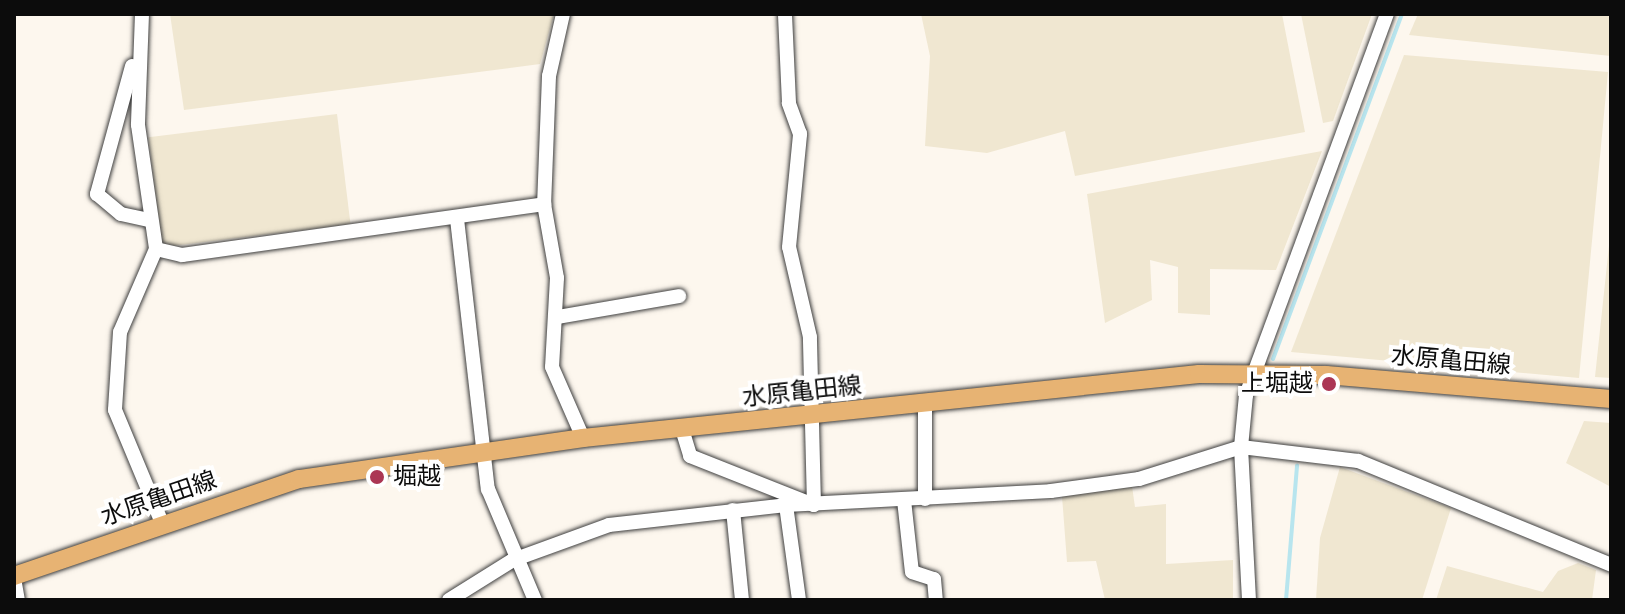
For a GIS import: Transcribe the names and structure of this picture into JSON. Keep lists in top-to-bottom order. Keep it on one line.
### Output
{"streets":{"main road":["水原亀田線"]},"places":["上堀越","堀越"]}
